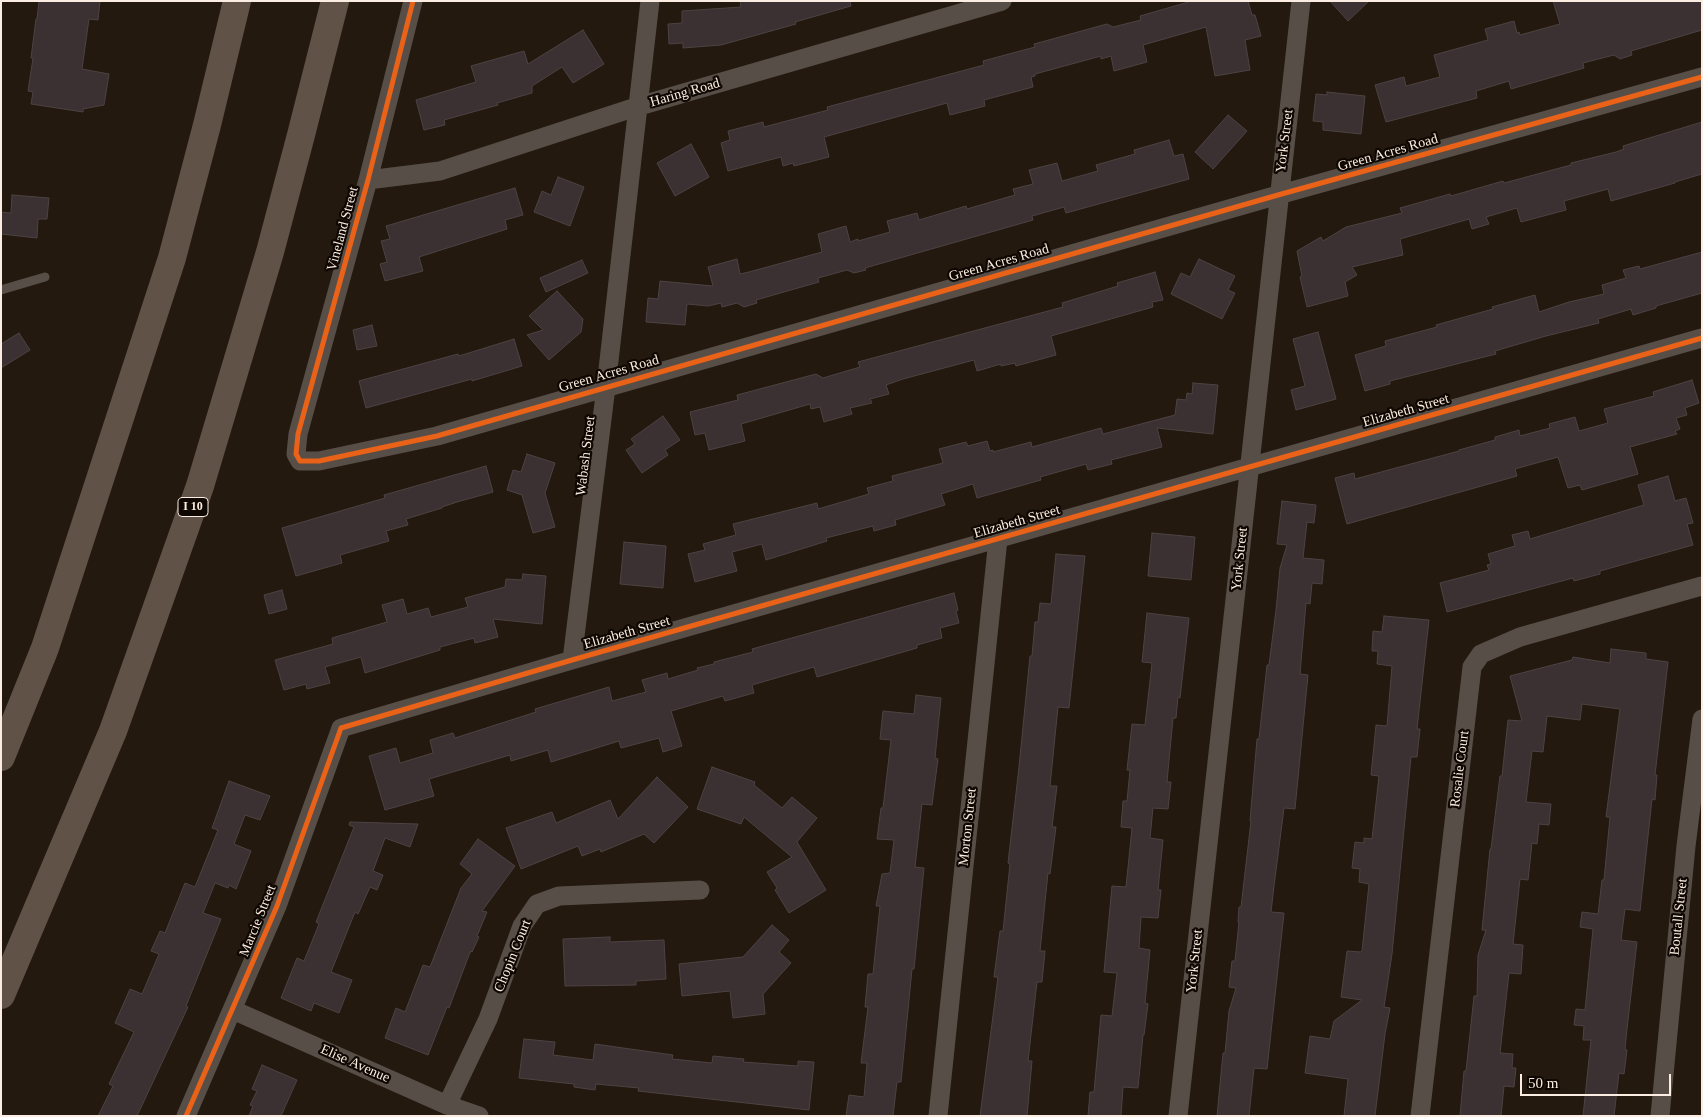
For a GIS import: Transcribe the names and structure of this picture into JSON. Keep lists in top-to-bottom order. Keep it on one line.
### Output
{"streets":{"highway":["I 10"],"street":["Haring Road","York Street","Green Acres Road","Vineland Street","Elizabeth Street","Wabash Street","Rosalie Court","Morton Street","Boutall Street","Marcie Street","Chopin Court","Elise Avenue"]},"crossings":[["Haring Road","Vineland Street"],["Haring Road","Wabash Street"],["York Street","Green Acres Road"],["York Street","Elizabeth Street"],["Green Acres Road","Vineland Street"],["Green Acres Road","Wabash Street"],["Elizabeth Street","Wabash Street"],["Elizabeth Street","Morton Street"],["Elizabeth Street","Marcie Street"],["Marcie Street","Elise Avenue"],["Chopin Court","Elise Avenue"]],"scale_bar":"50 m"}
